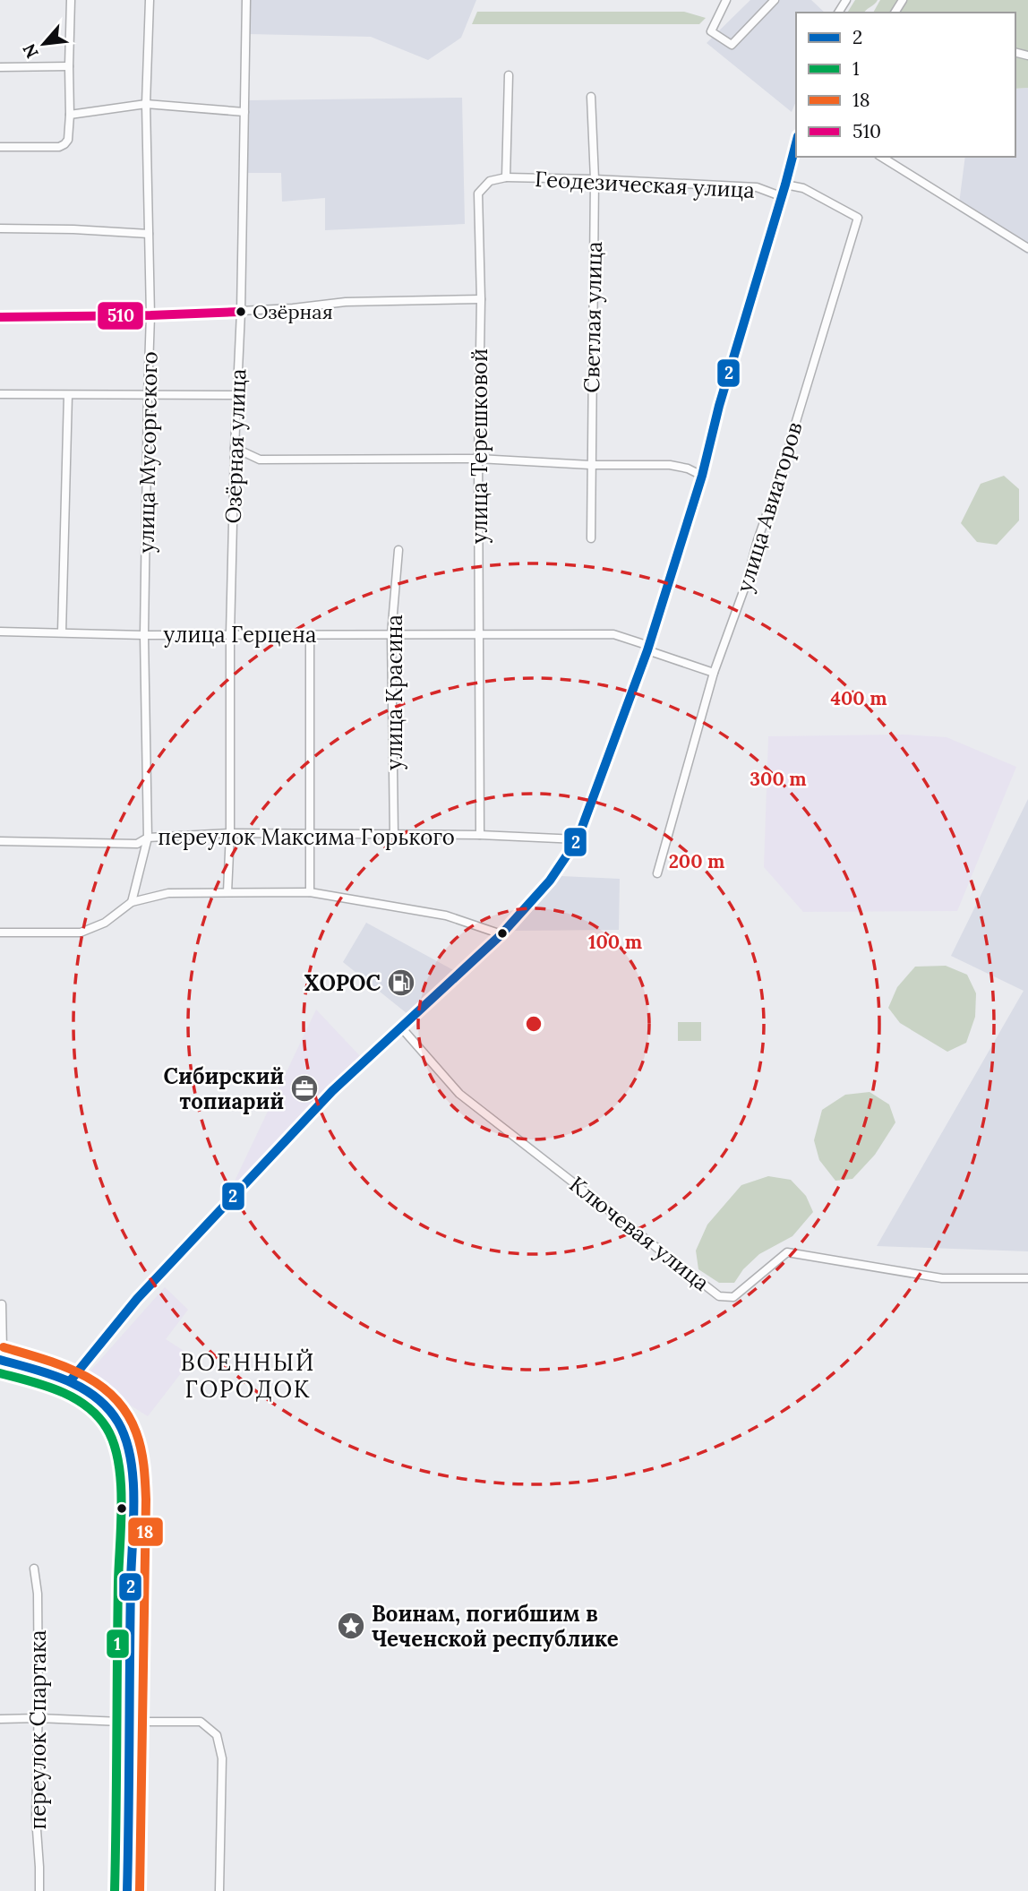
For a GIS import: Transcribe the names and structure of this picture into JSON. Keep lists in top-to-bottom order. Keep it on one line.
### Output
{"streets":{"street":["Геодезическая улица","Светлая улица","Озёрная улица","улица Терешковой","улица Мусоргского","улица Авиаторов","улица Герцена","улица Красина","переулок Максима Горького","Ключевая улица","переулок Спартака"]},"crossings":[["Геодезическая улица","Светлая улица"],["Геодезическая улица","улица Терешковой"],["Озёрная улица","улица Герцена"],["Озёрная улица","переулок Максима Горького"],["улица Терешковой","улица Герцена"],["улица Терешковой","переулок Максима Горького"],["улица Мусоргского","улица Герцена"],["улица Мусоргского","переулок Максима Горького"],["улица Авиаторов","улица Герцена"],["улица Герцена","улица Красина"],["улица Красина","переулок Максима Горького"]],"districts":["ВОЕННЫЙ ГОРОДОК"],"places":{"other":["Озёрная"],"fuel station":["ХОРОС"],"office":["Сибирский топиарий"],"place":["Воинам, погибшим в Чеченской республике"]},"lines":["transit line 2","transit line 510","transit line 18","transit line 1"],"legend":["2","1","18","510"],"north":"bottom left","rings":["400 m","300 m","200 m","100 m"]}
